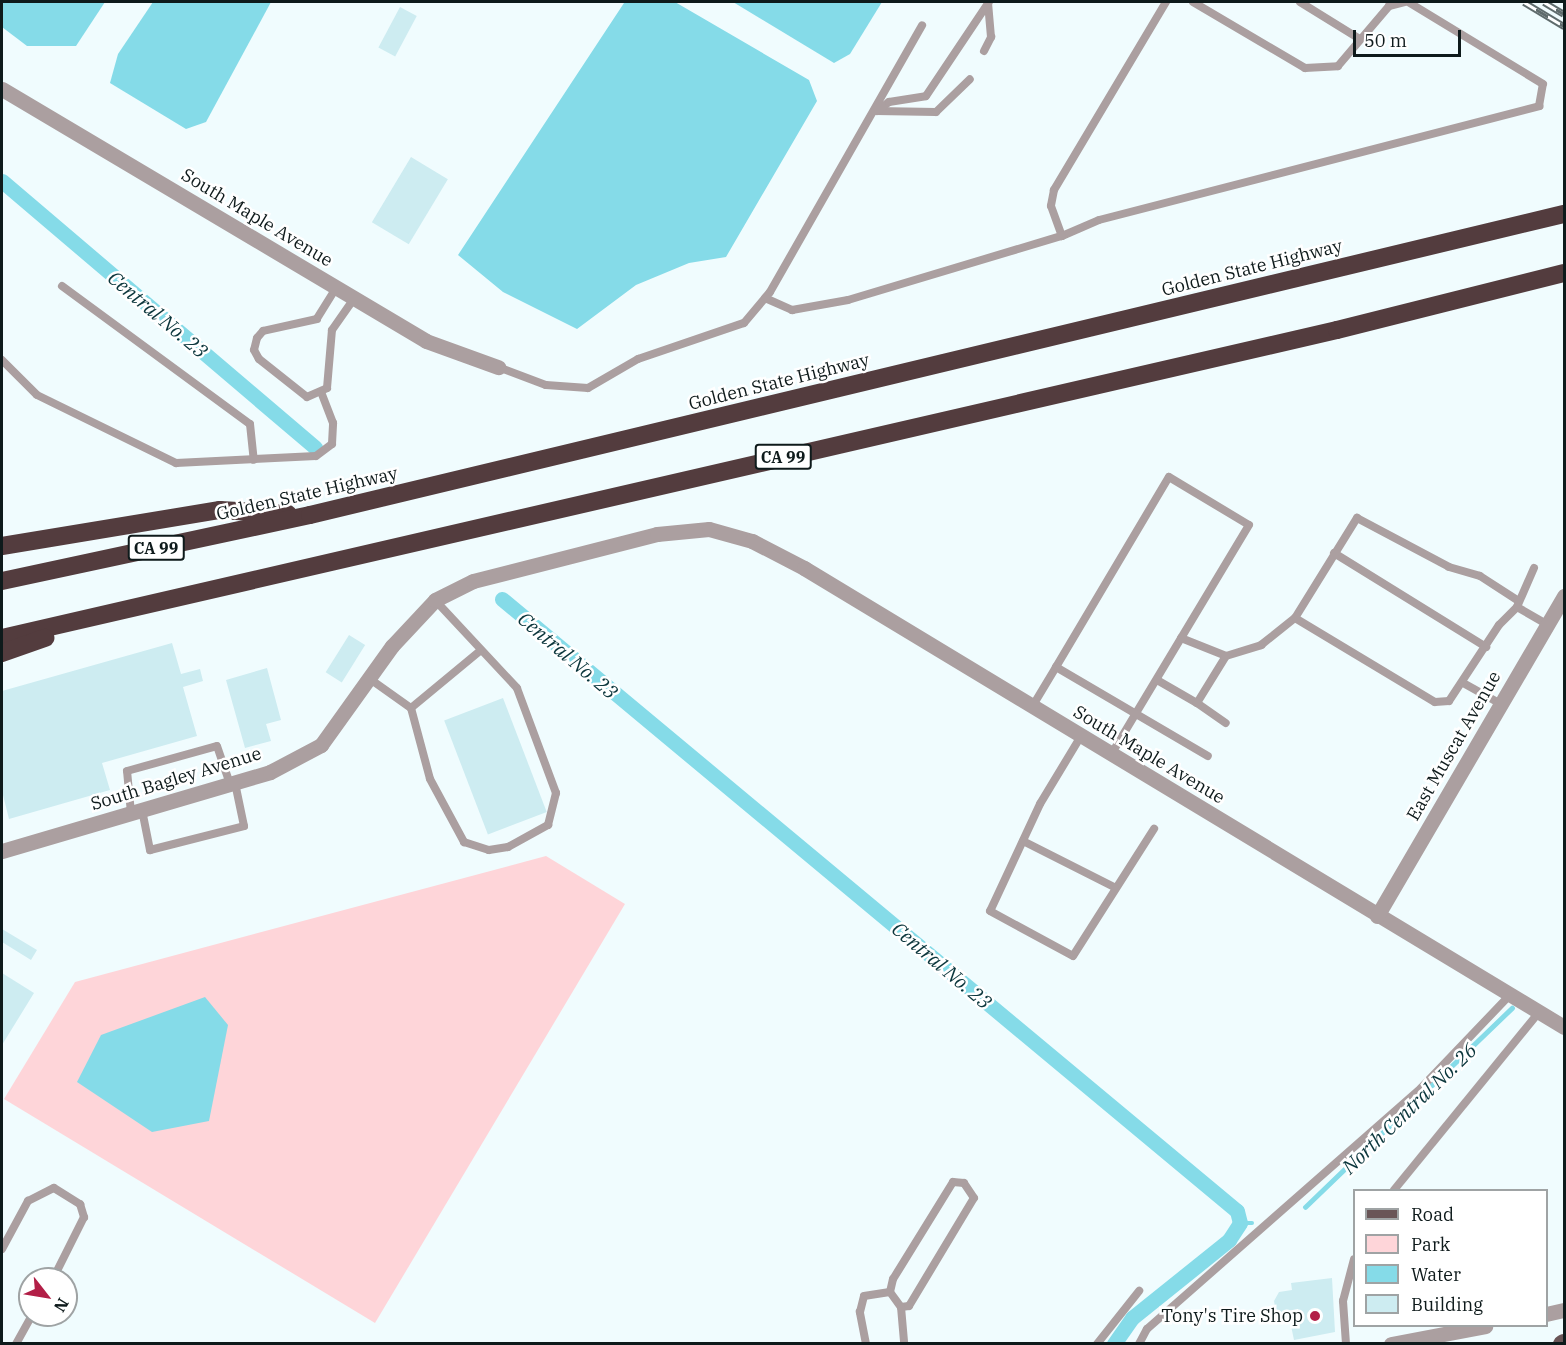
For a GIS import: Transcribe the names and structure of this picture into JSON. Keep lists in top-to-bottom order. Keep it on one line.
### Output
{"streets":{"highway":["Golden State Highway","CA 99"],"street":["South Maple Avenue","East Muscat Avenue","South Bagley Avenue"]},"crossings":[["South Maple Avenue","East Muscat Avenue"],["South Maple Avenue","South Bagley Avenue"]],"water":["Central No. 23","North Central No. 26"],"places":["Tony's Tire Shop"],"legend":["Road","Park","Water","Building"],"scale_bar":"50 m","north":"bottom right"}
